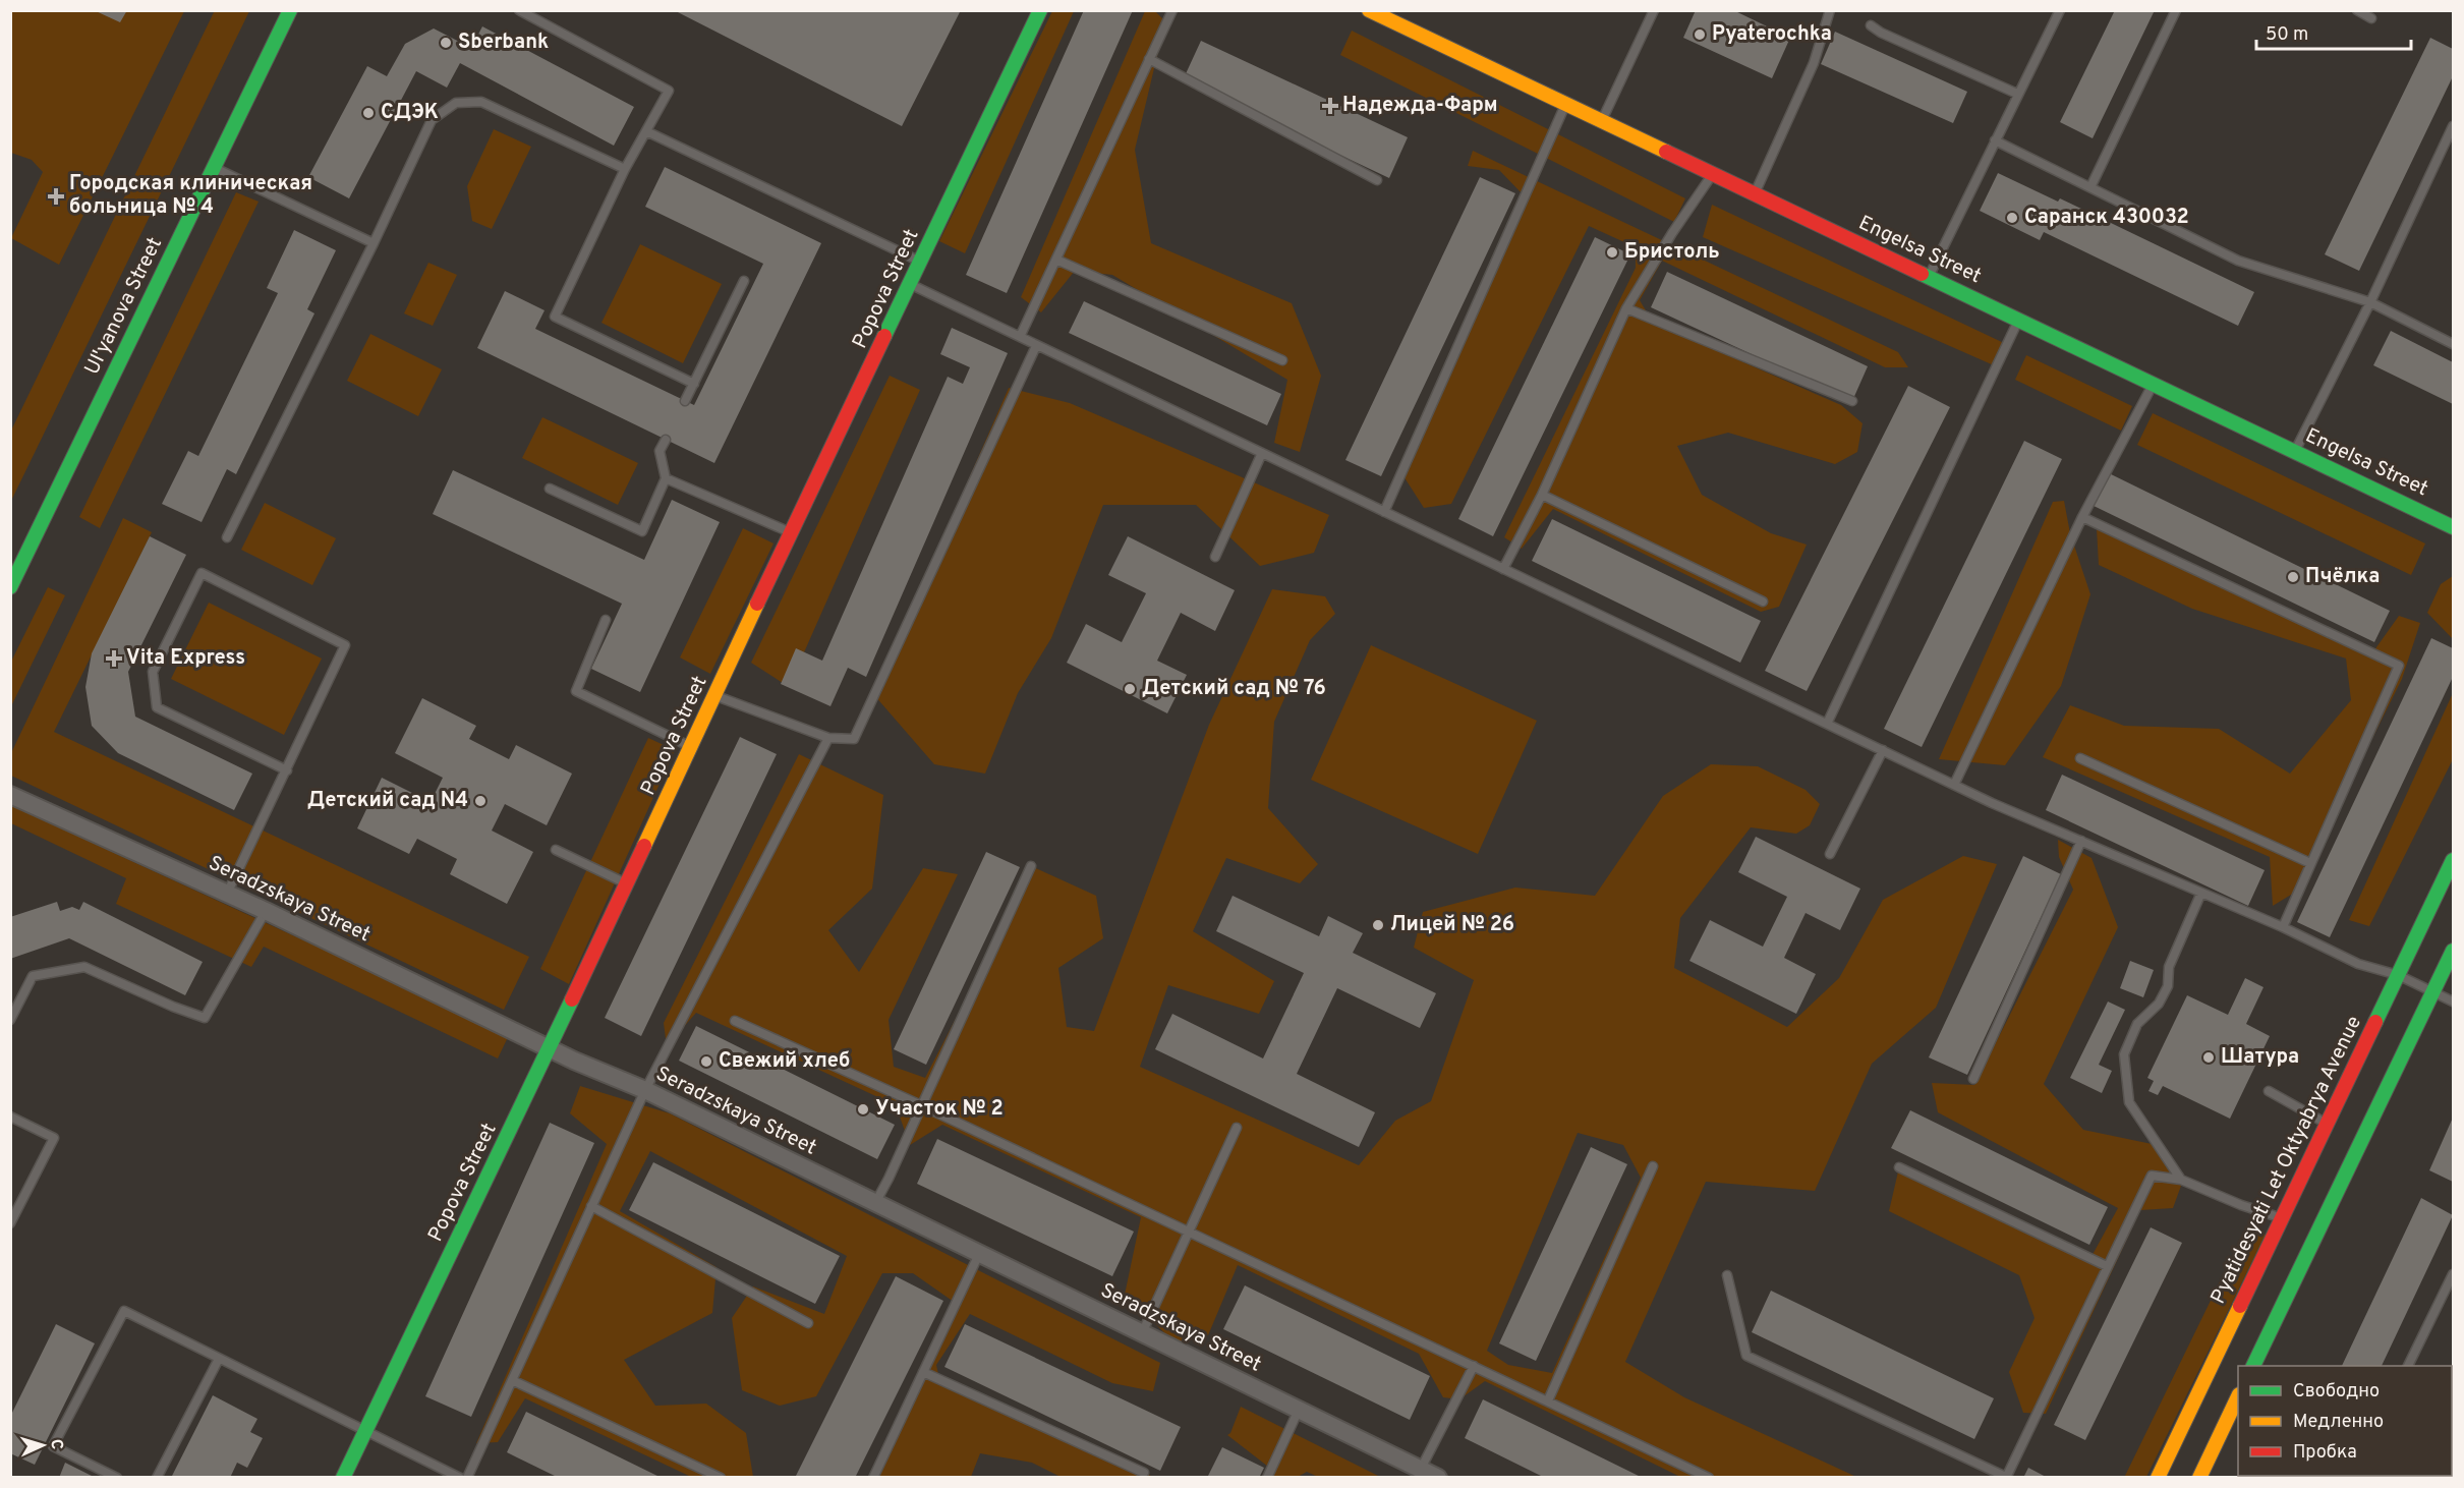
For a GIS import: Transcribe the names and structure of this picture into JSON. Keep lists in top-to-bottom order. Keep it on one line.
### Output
{"streets":{"main road":["Engelsa Street","Popova Street","Ul'yanova Street","Pyatidesyati Let Oktyabrya Avenue"],"street":["Seradzskaya Street"]},"crossings":[["Popova Street","Seradzskaya Street"]],"places":{"other":["Pyaterochka","Sberbank","СДЭК","Саранск 430032","Бристоль","Пчёлка","Детский сад № 76","Детский сад N4","Лицей № 26","Шатура","Свежий хлеб","Участок № 2"],"health":["Надежда-Фарм","Городская клиническая больница № 4","Vita Express"]},"legend":["Свободно","Медленно","Пробка"],"scale_bar":"50 m","north":"right"}
